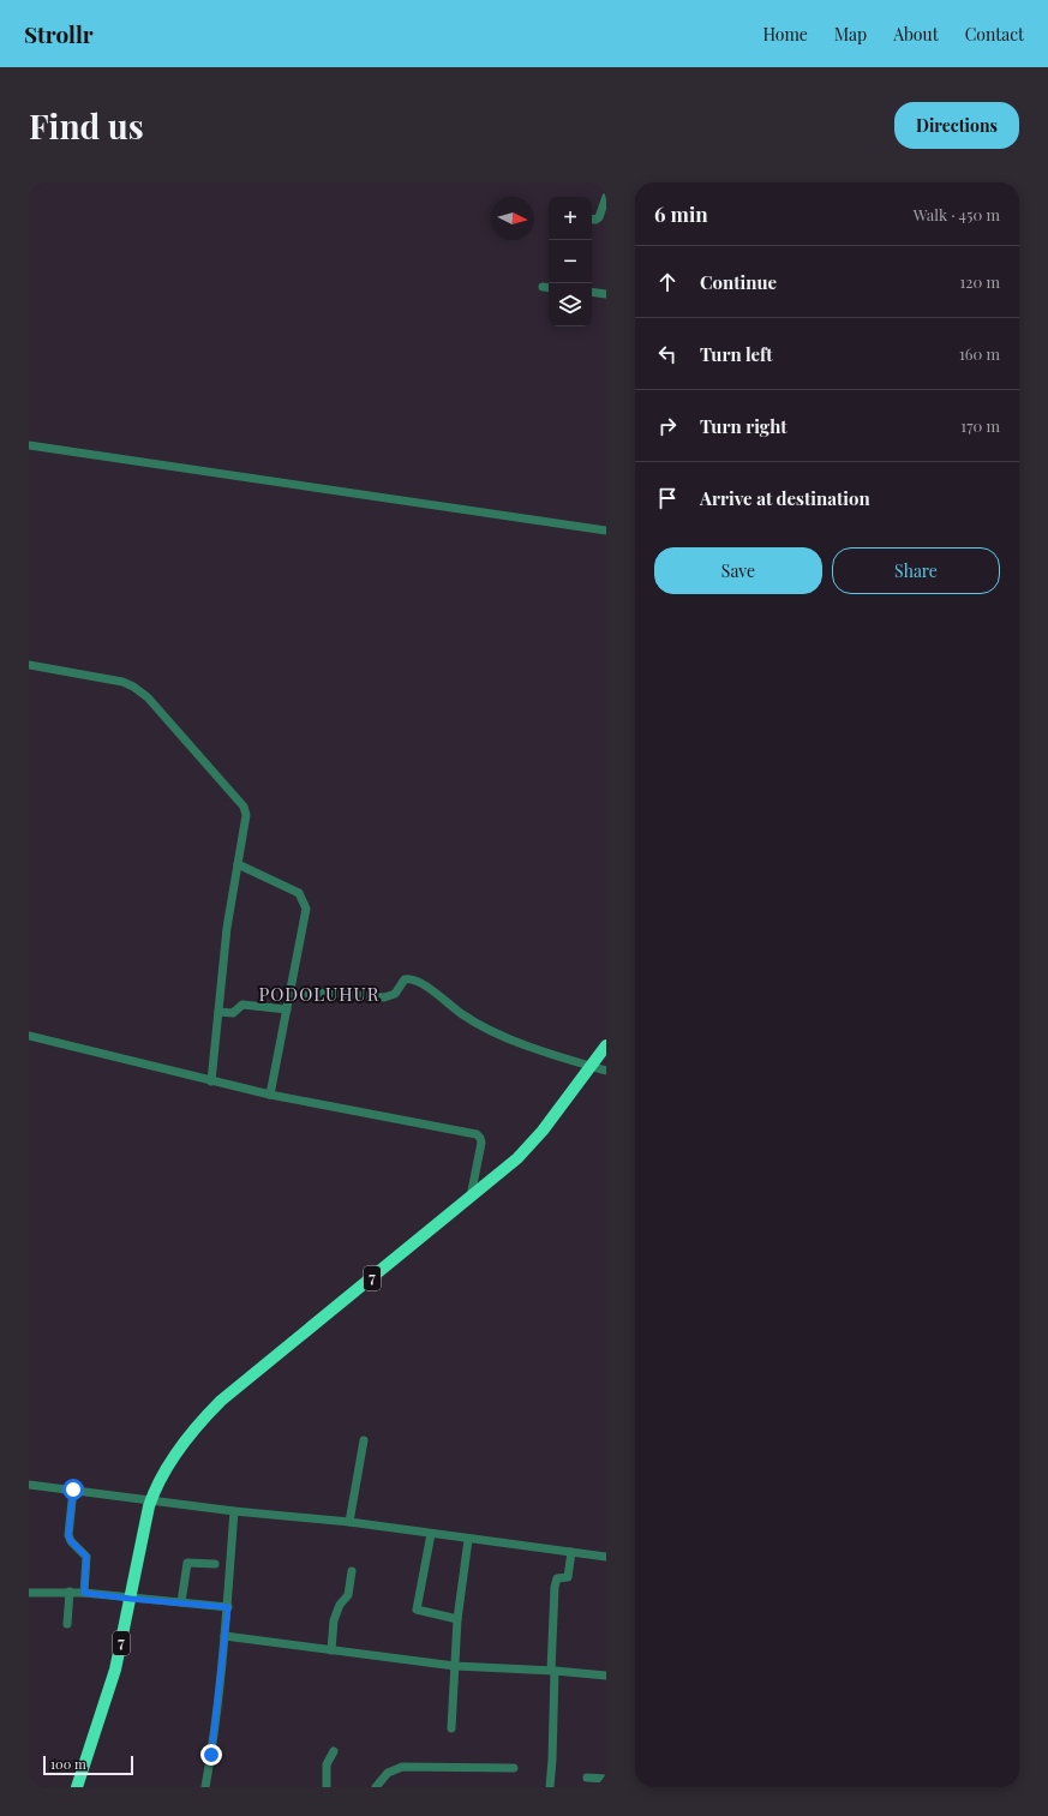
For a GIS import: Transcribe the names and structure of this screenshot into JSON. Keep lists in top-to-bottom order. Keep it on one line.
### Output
{"streets":{"highway":["7"]},"districts":["PODOLUHUR"],"scale_bar":"100 m","north":"right","page":{"header":"Strollr","nav":["Home","Map","About","Contact"],"buttons":["Directions",["Save","Share"]],"title":"Find us","heading":["6 min","Walk · 450 m"],"map_buttons":["+","−"],"list":[["Continue","120 m"],["Turn left","160 m"],["Turn right","170 m"],"Arrive at destination"],"scale":"100 m"}}
